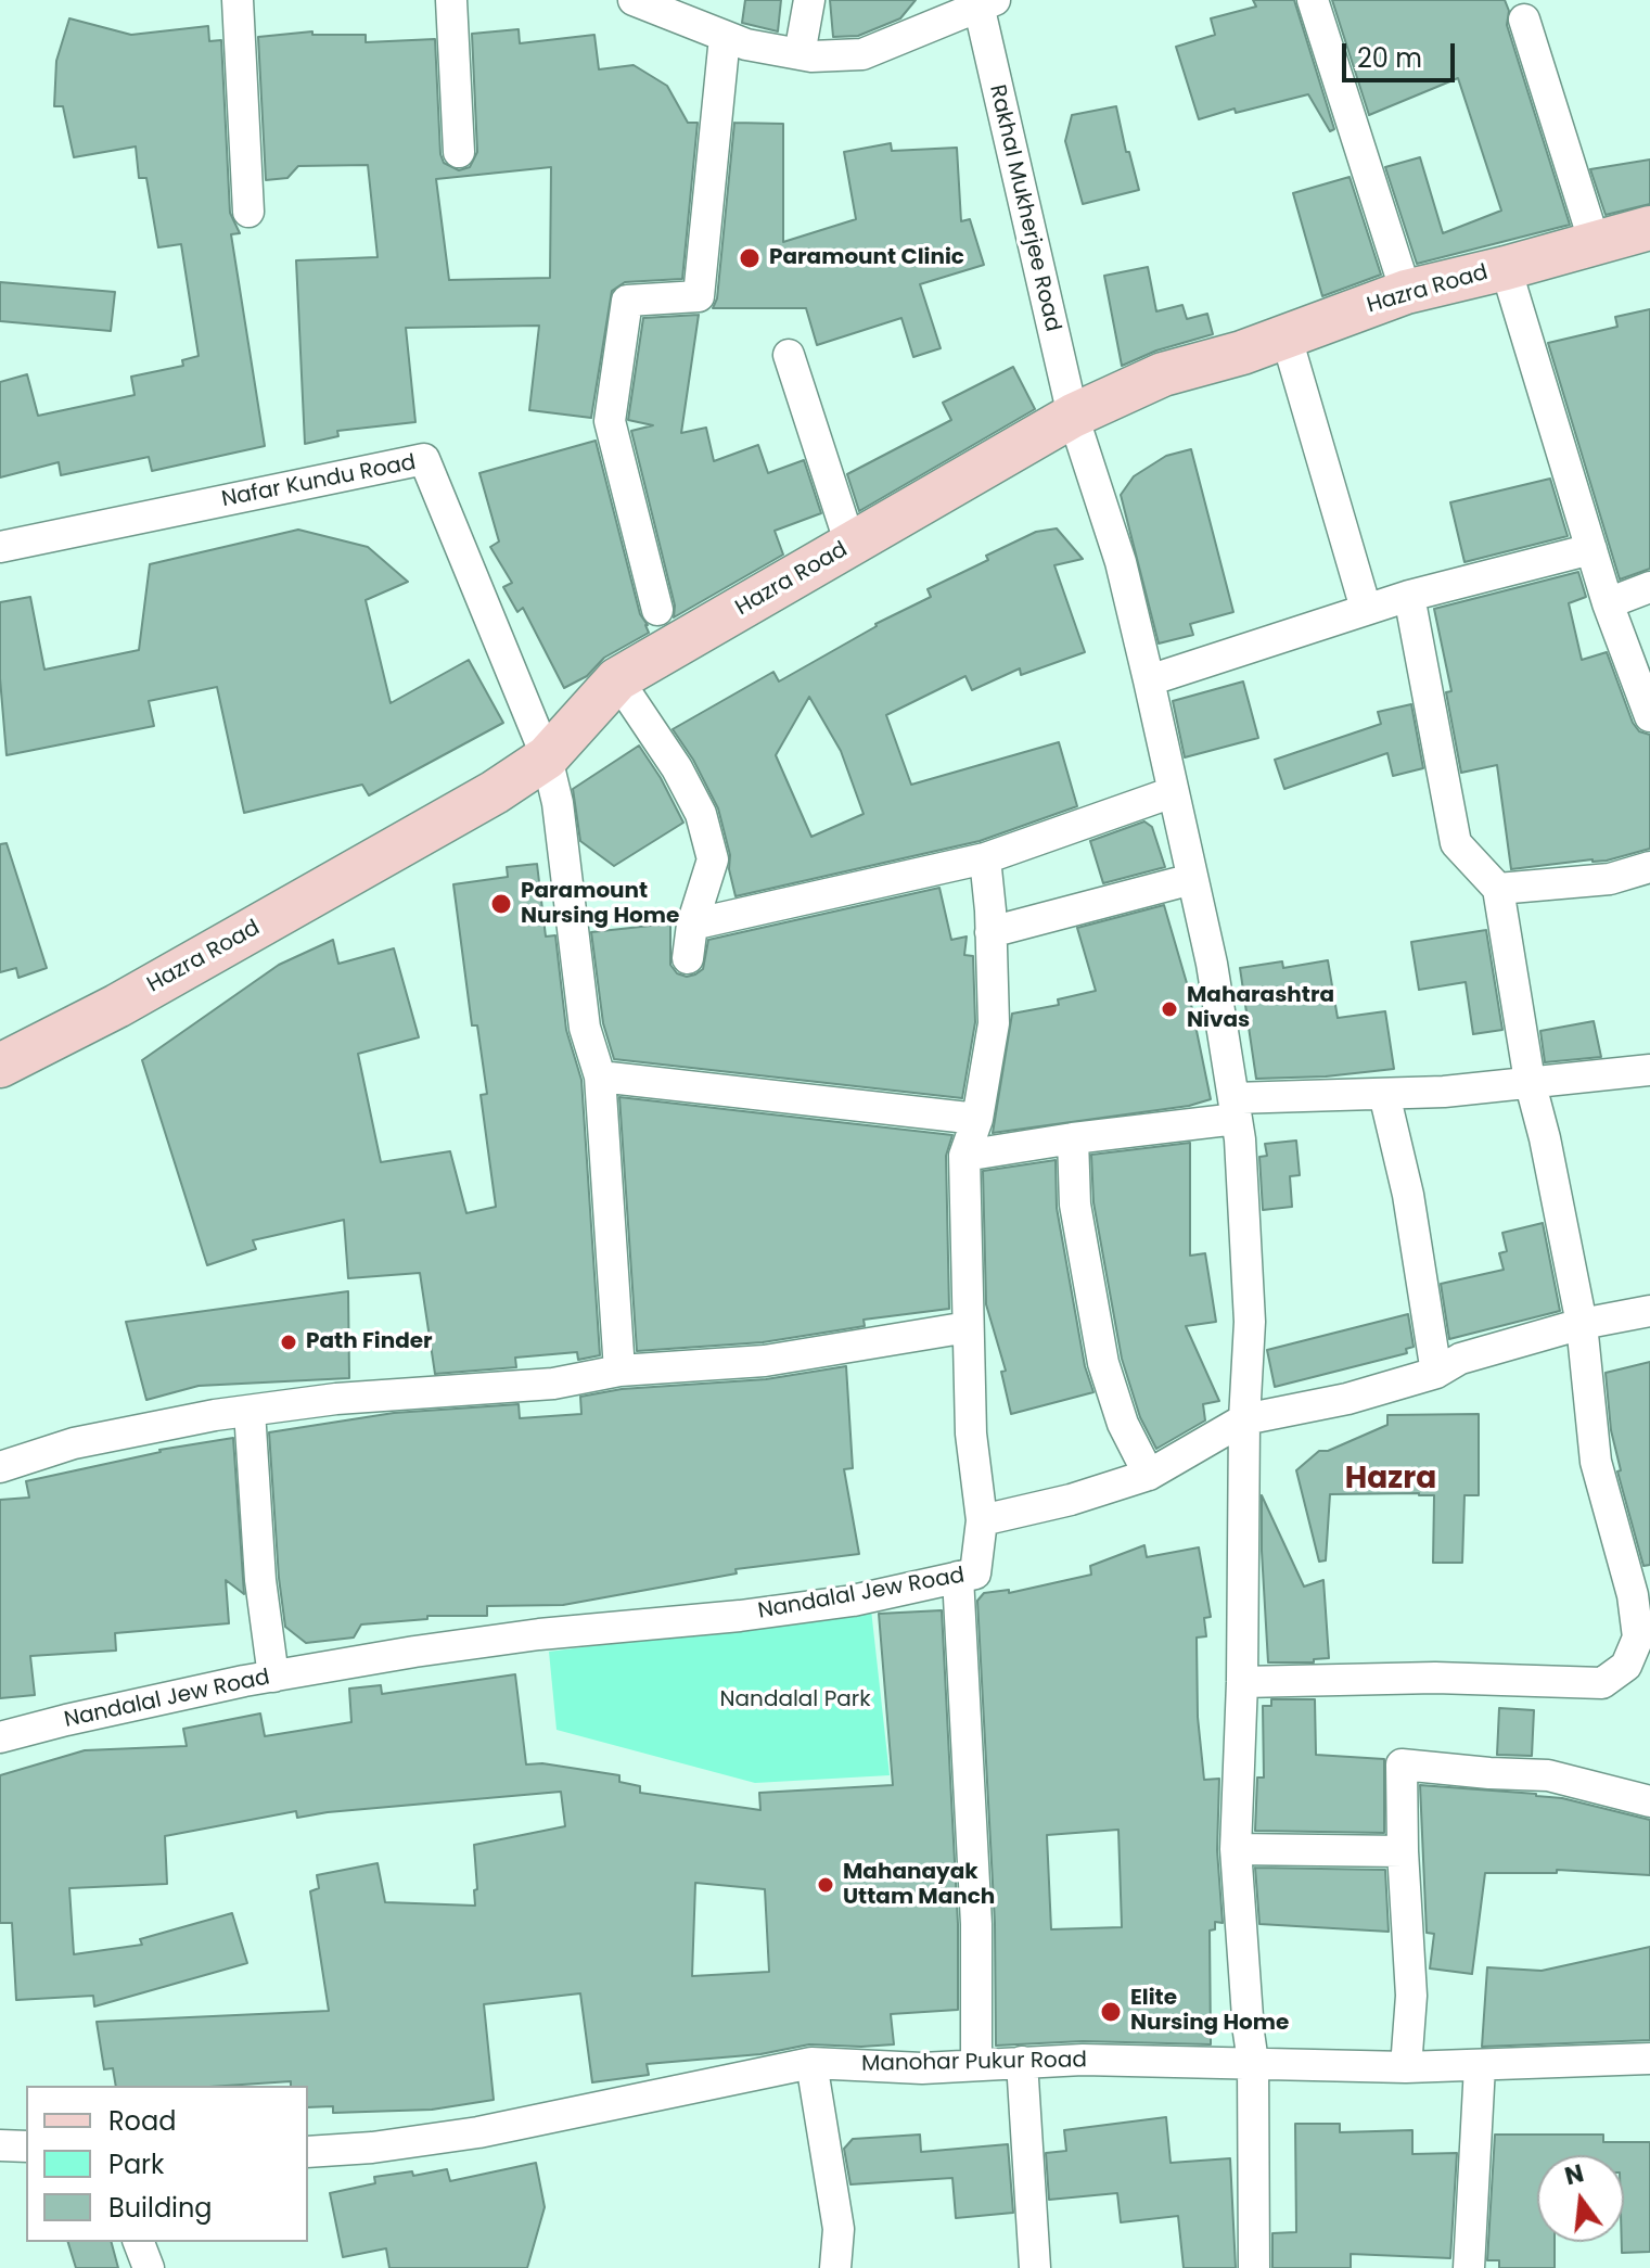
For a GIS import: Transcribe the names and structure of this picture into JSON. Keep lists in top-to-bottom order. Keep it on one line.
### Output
{"streets":{"main road":["Hazra Road"],"street":["Rakhal Mukherjee Road","Nafar Kundu Road","Nandalal Jew Road","Manohar Pukur Road"]},"crossings":[["Rakhal Mukherjee Road","Hazra Road"],["Rakhal Mukherjee Road","Manohar Pukur Road"],["Hazra Road","Nafar Kundu Road"]],"districts":["Hazra"],"parks":["Nandalal Park"],"places":["Paramount Clinic","Paramount Nursing Home","Maharashtra Nivas","Path Finder","Mahanayak Uttam Manch","Elite Nursing Home"],"legend":["Road","Park","Building"],"scale_bar":"20 m","north":"top"}
